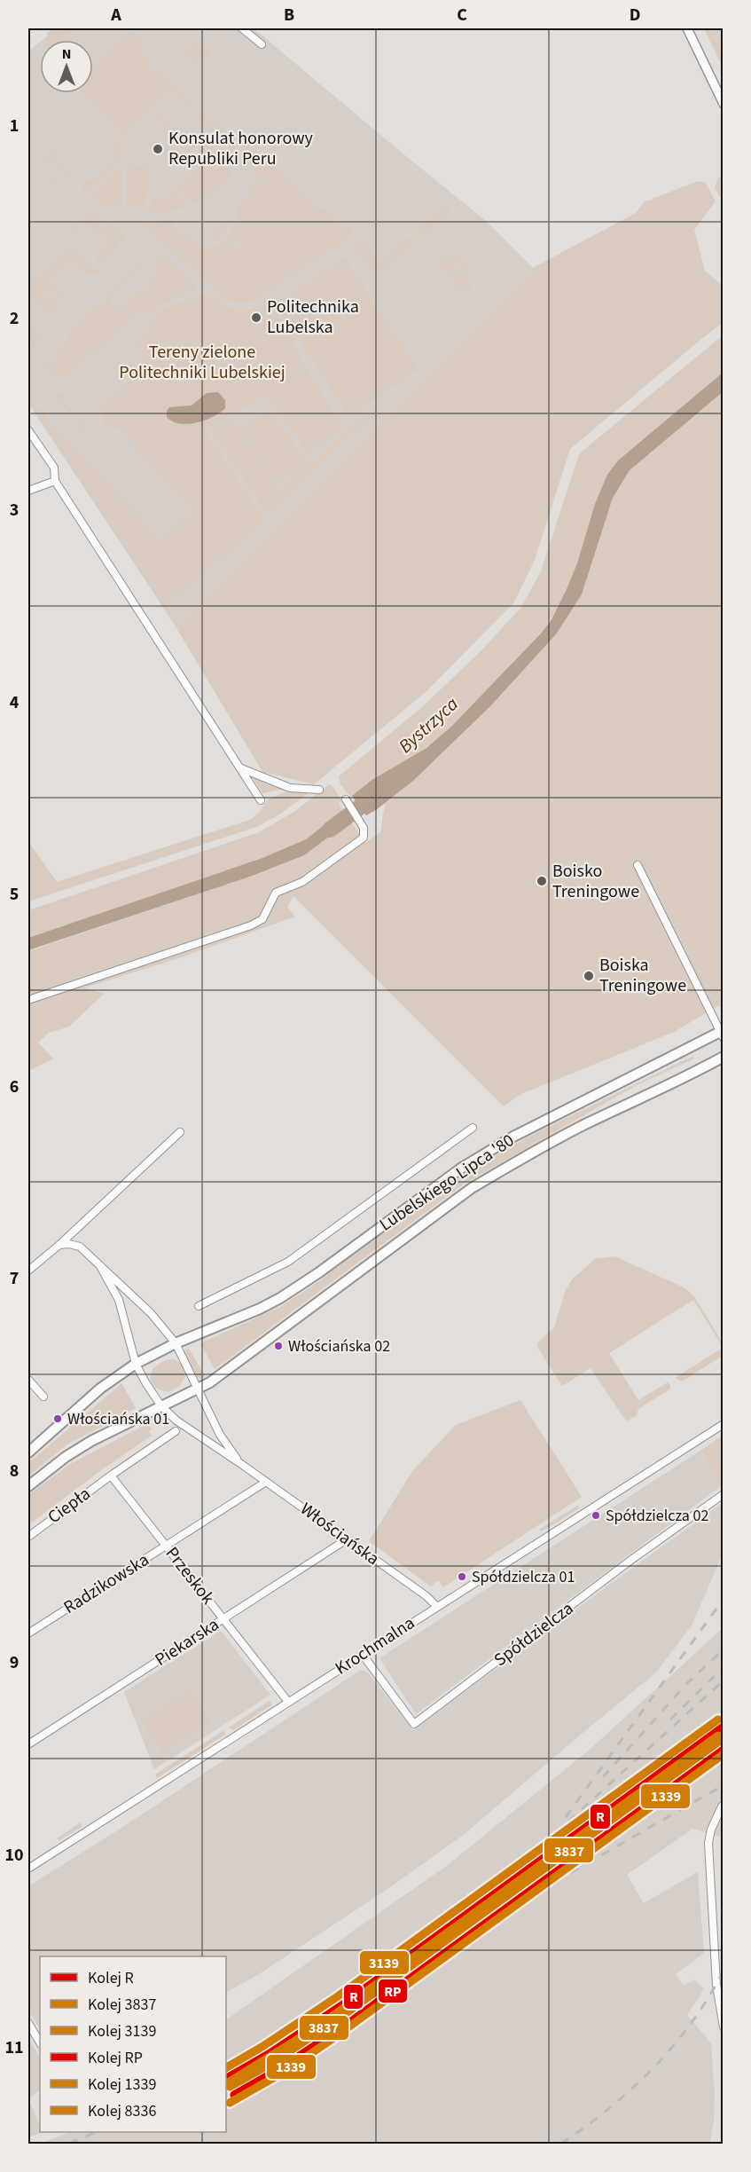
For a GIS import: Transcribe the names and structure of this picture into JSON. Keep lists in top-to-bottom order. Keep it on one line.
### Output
{"streets":{"main road":["Lubelskiego Lipca '80"],"street":["Ciepła","Włościańska","Przeskok","Radzikowska","Spółdzielcza","Piekarska","Krochmalna"]},"crossings":[["Lubelskiego Lipca '80","Włościańska"],["Ciepła","Przeskok"],["Włościańska","Radzikowska"],["Włościańska","Piekarska"],["Włościańska","Krochmalna"],["Przeskok","Radzikowska"],["Przeskok","Piekarska"],["Przeskok","Krochmalna"],["Spółdzielcza","Krochmalna"]],"water":["Bystrzyca"],"parks":["Tereny zielone Politechniki Lubelskiej"],"places":["Konsulat honorowy Republiki Peru","Politechnika Lubelska","Boisko Treningowe","Boiska Treningowe","Włościańska 02","Włościańska 01","Spółdzielcza 02","Spółdzielcza 01"],"lines":["rail line 3139","rail line R","rail line 8336","rail line 3837","rail line RP","rail line 1339"],"legend":["Kolej R","Kolej 3837","Kolej 3139","Kolej RP","Kolej 1339","Kolej 8336"],"north":"top","grid":{"columns":["A","B","C","D"],"rows":["1","2","3","4","5","6","7","8","9","10","11"]}}
